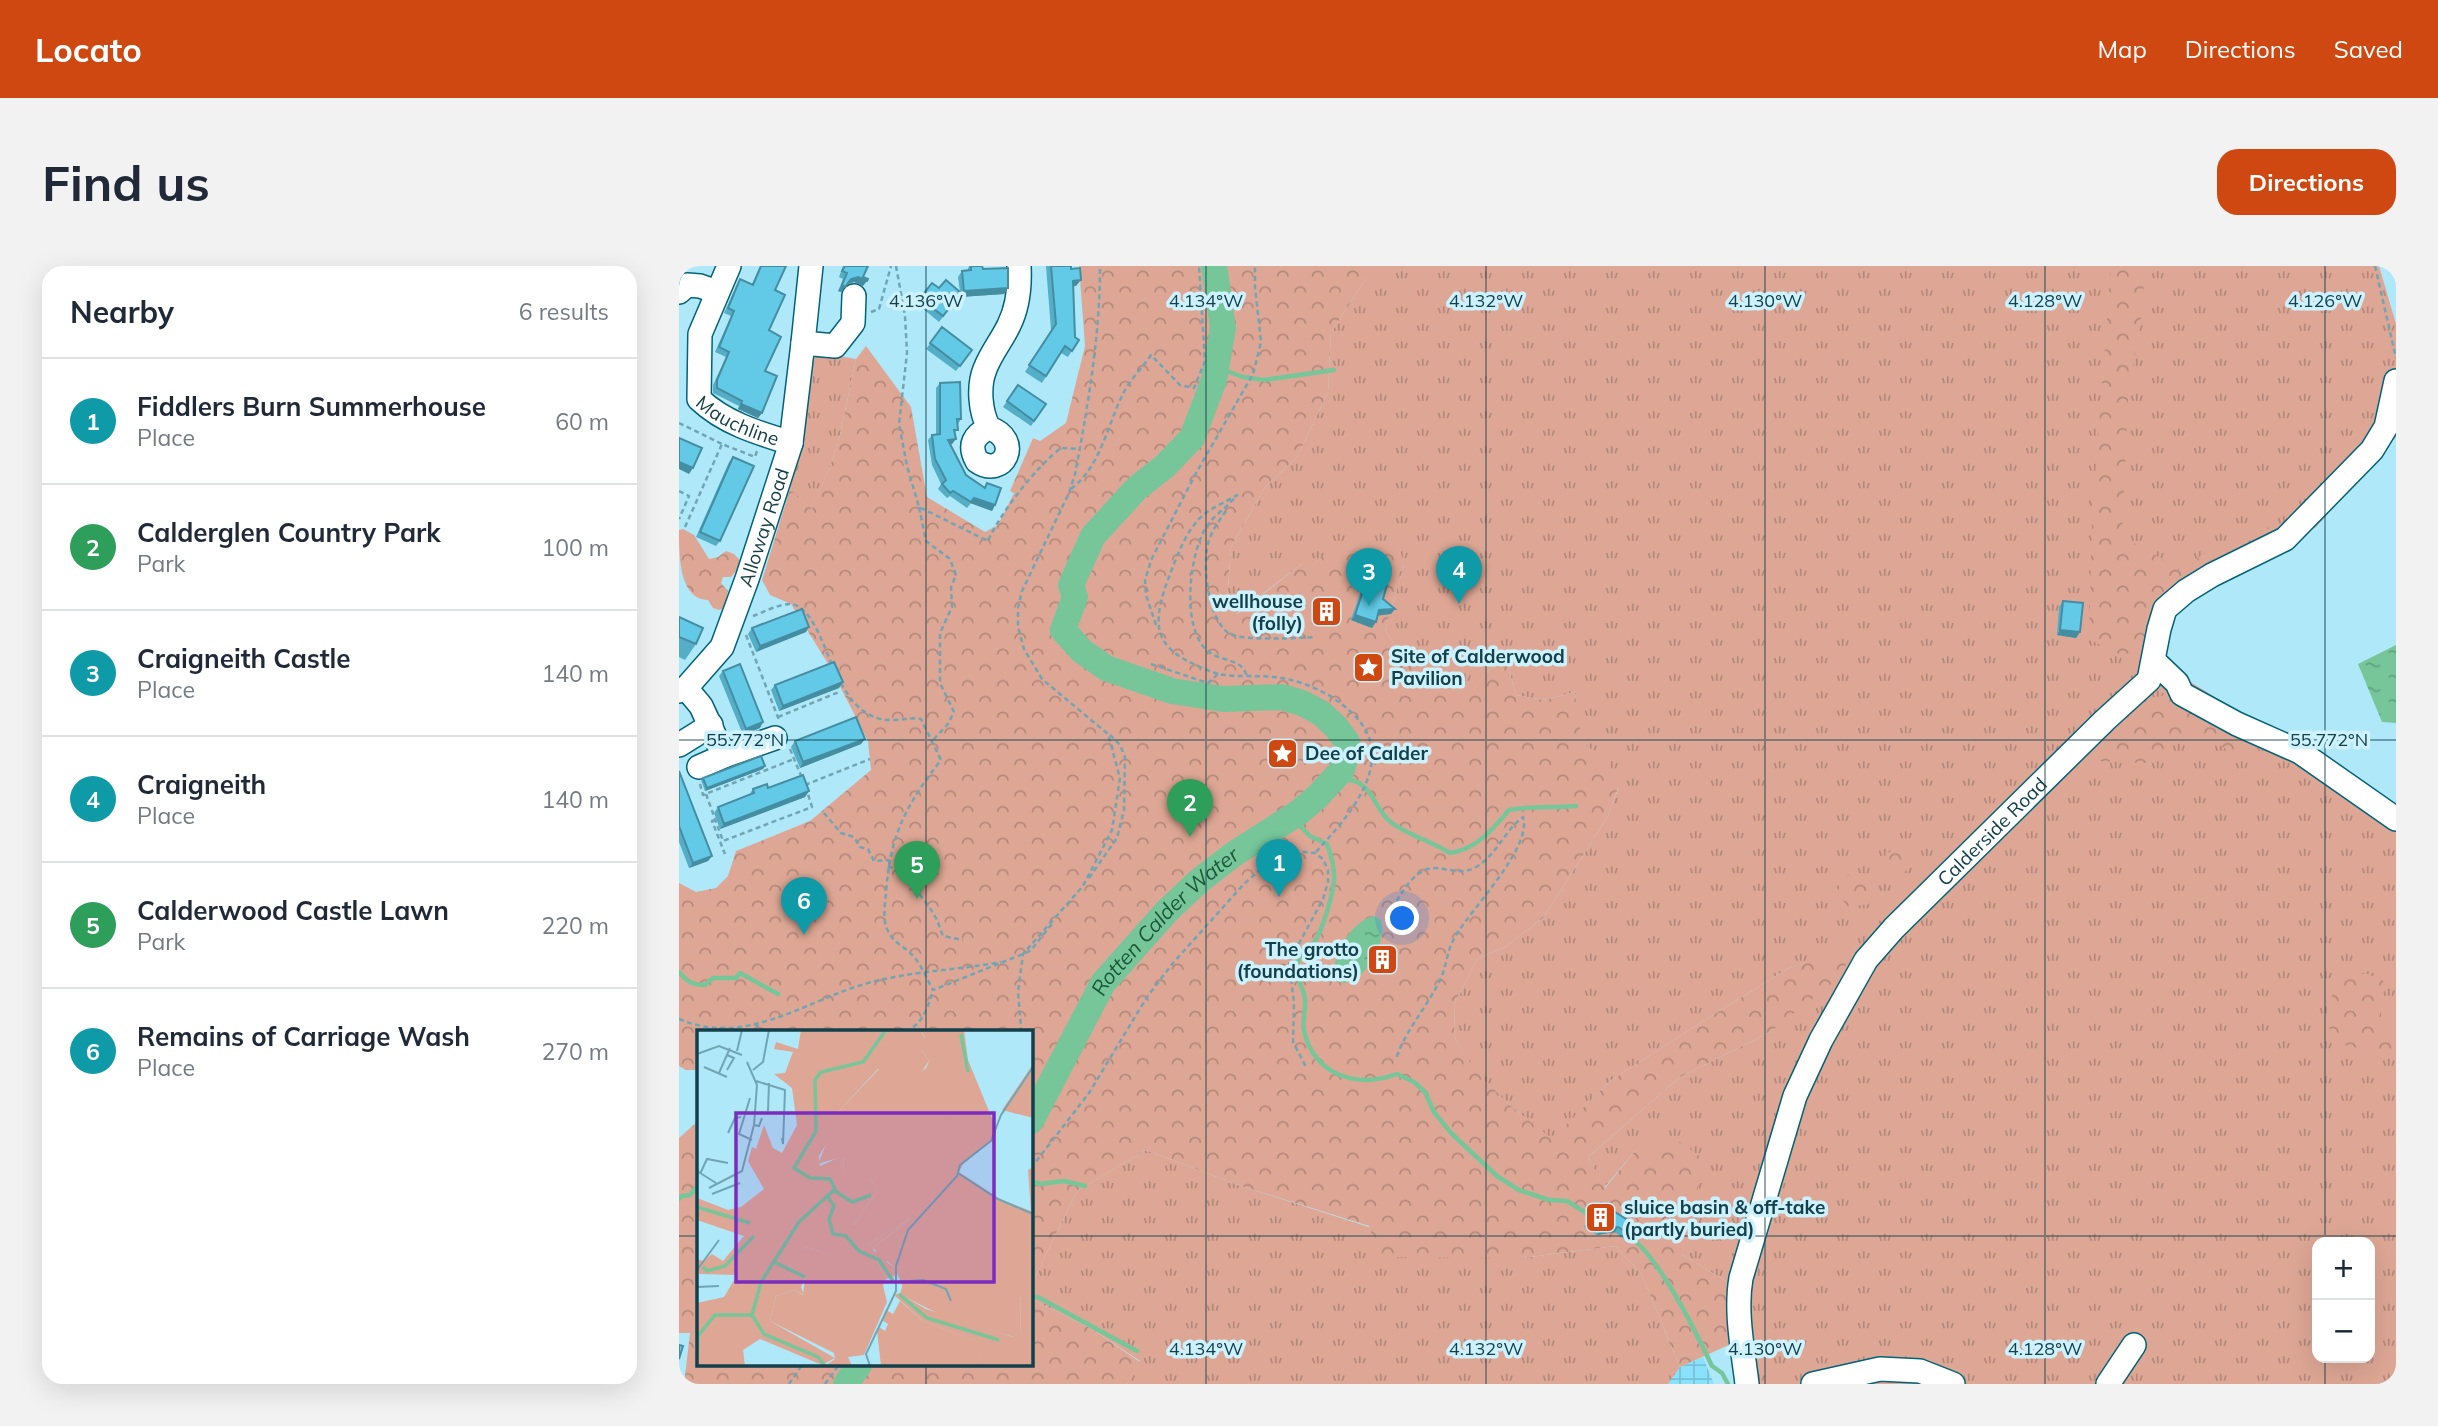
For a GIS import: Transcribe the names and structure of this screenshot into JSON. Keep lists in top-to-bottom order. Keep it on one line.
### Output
{"streets":{"street":["Mauchline","Alloway Road","Calderside Road"]},"crossings":[["Mauchline","Alloway Road"]],"water":["Rotten Calder Water"],"places":{"building":["wellhouse (folly)","The grotto (foundations)","sluice basin & off-take (partly buried)"],"place":["Site of Calderwood Pavilion","Dee of Calder"]},"page":{"header":"Locato","nav":["Map","Directions","Saved"],"buttons":"Directions","title":"Find us","heading":["Nearby","6 results"],"list":[{"mark":"1","name":"Fiddlers Burn Summerhouse","note":"Place","value":"60 m"},{"mark":"2","name":"Calderglen Country Park","note":"Park","value":"100 m"},{"mark":"3","name":"Craigneith Castle","note":"Place","value":"140 m"},{"mark":"4","name":"Craigneith","note":"Place","value":"140 m"},{"mark":"5","name":"Calderwood Castle Lawn","note":"Park","value":"220 m"},{"mark":"6","name":"Remains of Carriage Wash","note":"Place","value":"270 m"}],"pins":["4","3","2","1","5","6"],"map_buttons":["+","−"]},"coordinates":["4.136°W","4.134°W","4.132°W","4.130°W","4.128°W","4.126°W","55.772°N"]}
